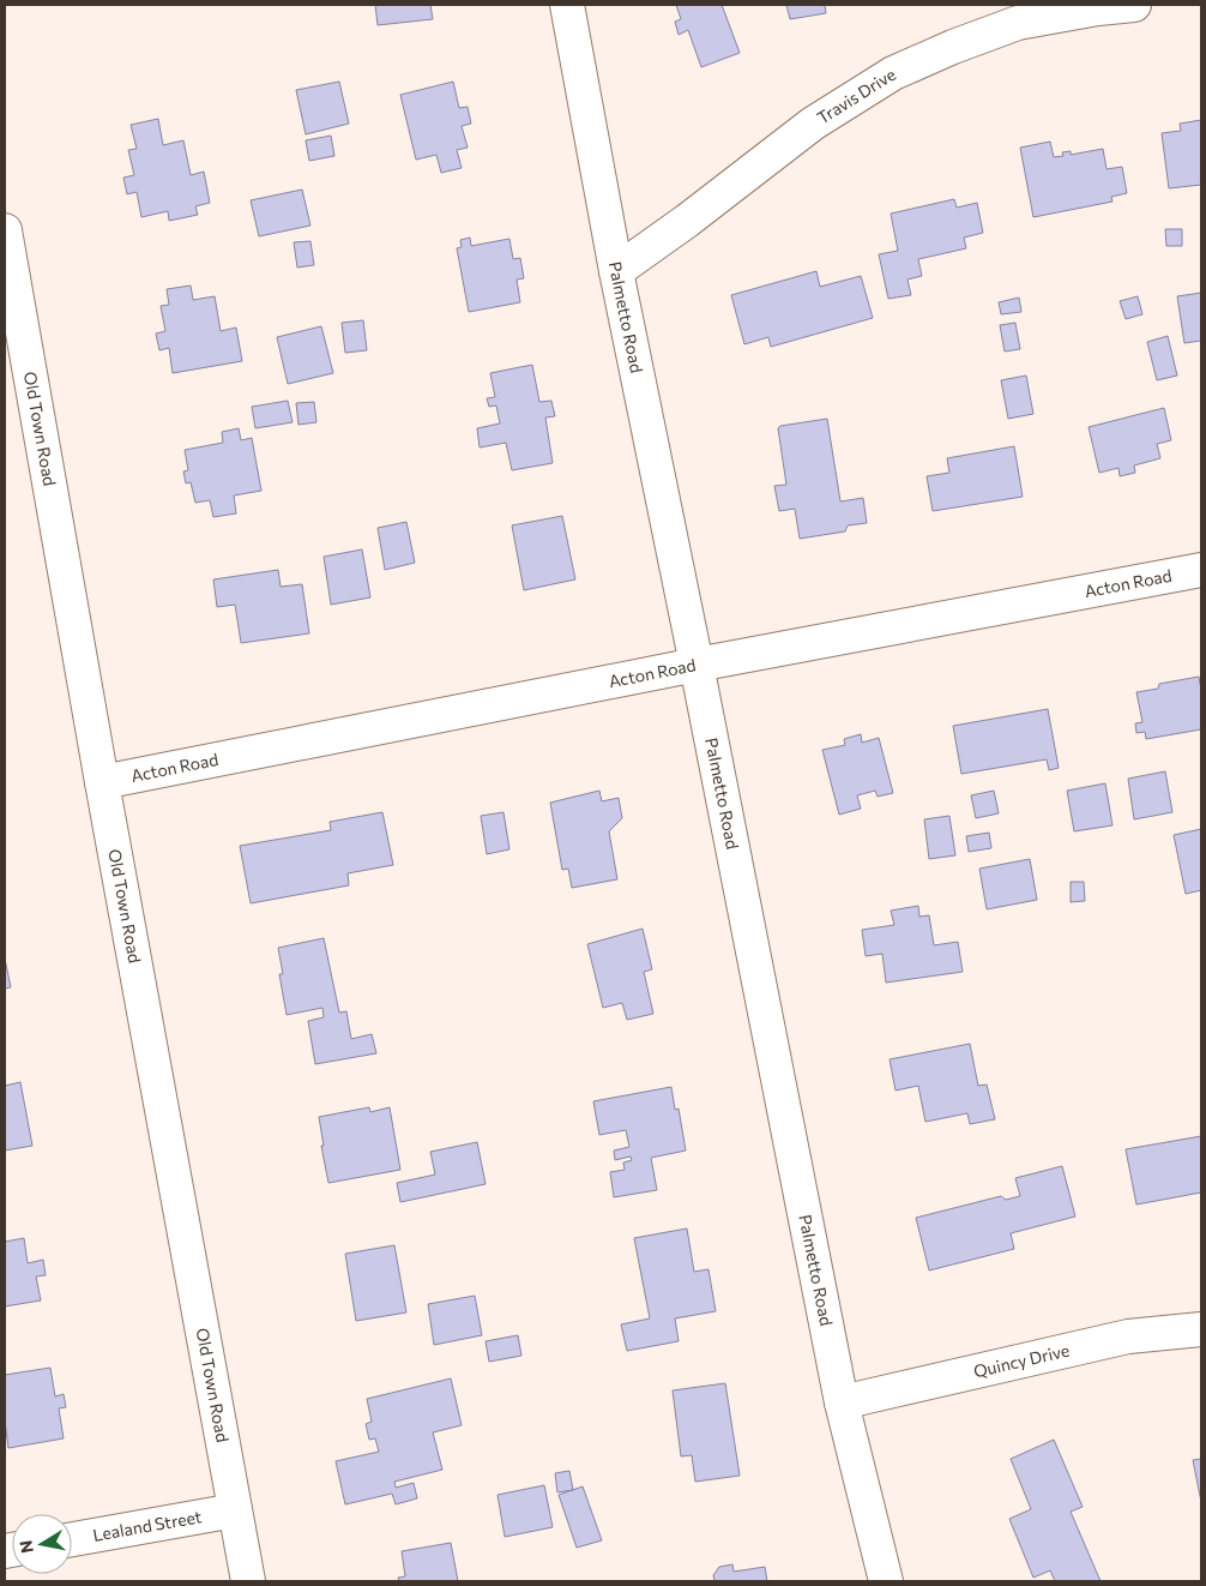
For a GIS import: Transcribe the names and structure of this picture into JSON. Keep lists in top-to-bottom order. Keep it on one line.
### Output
{"streets":{"street":["Travis Drive","Palmetto Road","Old Town Road","Acton Road","Quincy Drive","Lealand Street"]},"crossings":[["Travis Drive","Palmetto Road"],["Palmetto Road","Acton Road"],["Palmetto Road","Quincy Drive"],["Old Town Road","Acton Road"],["Old Town Road","Lealand Street"]],"north":"left"}
